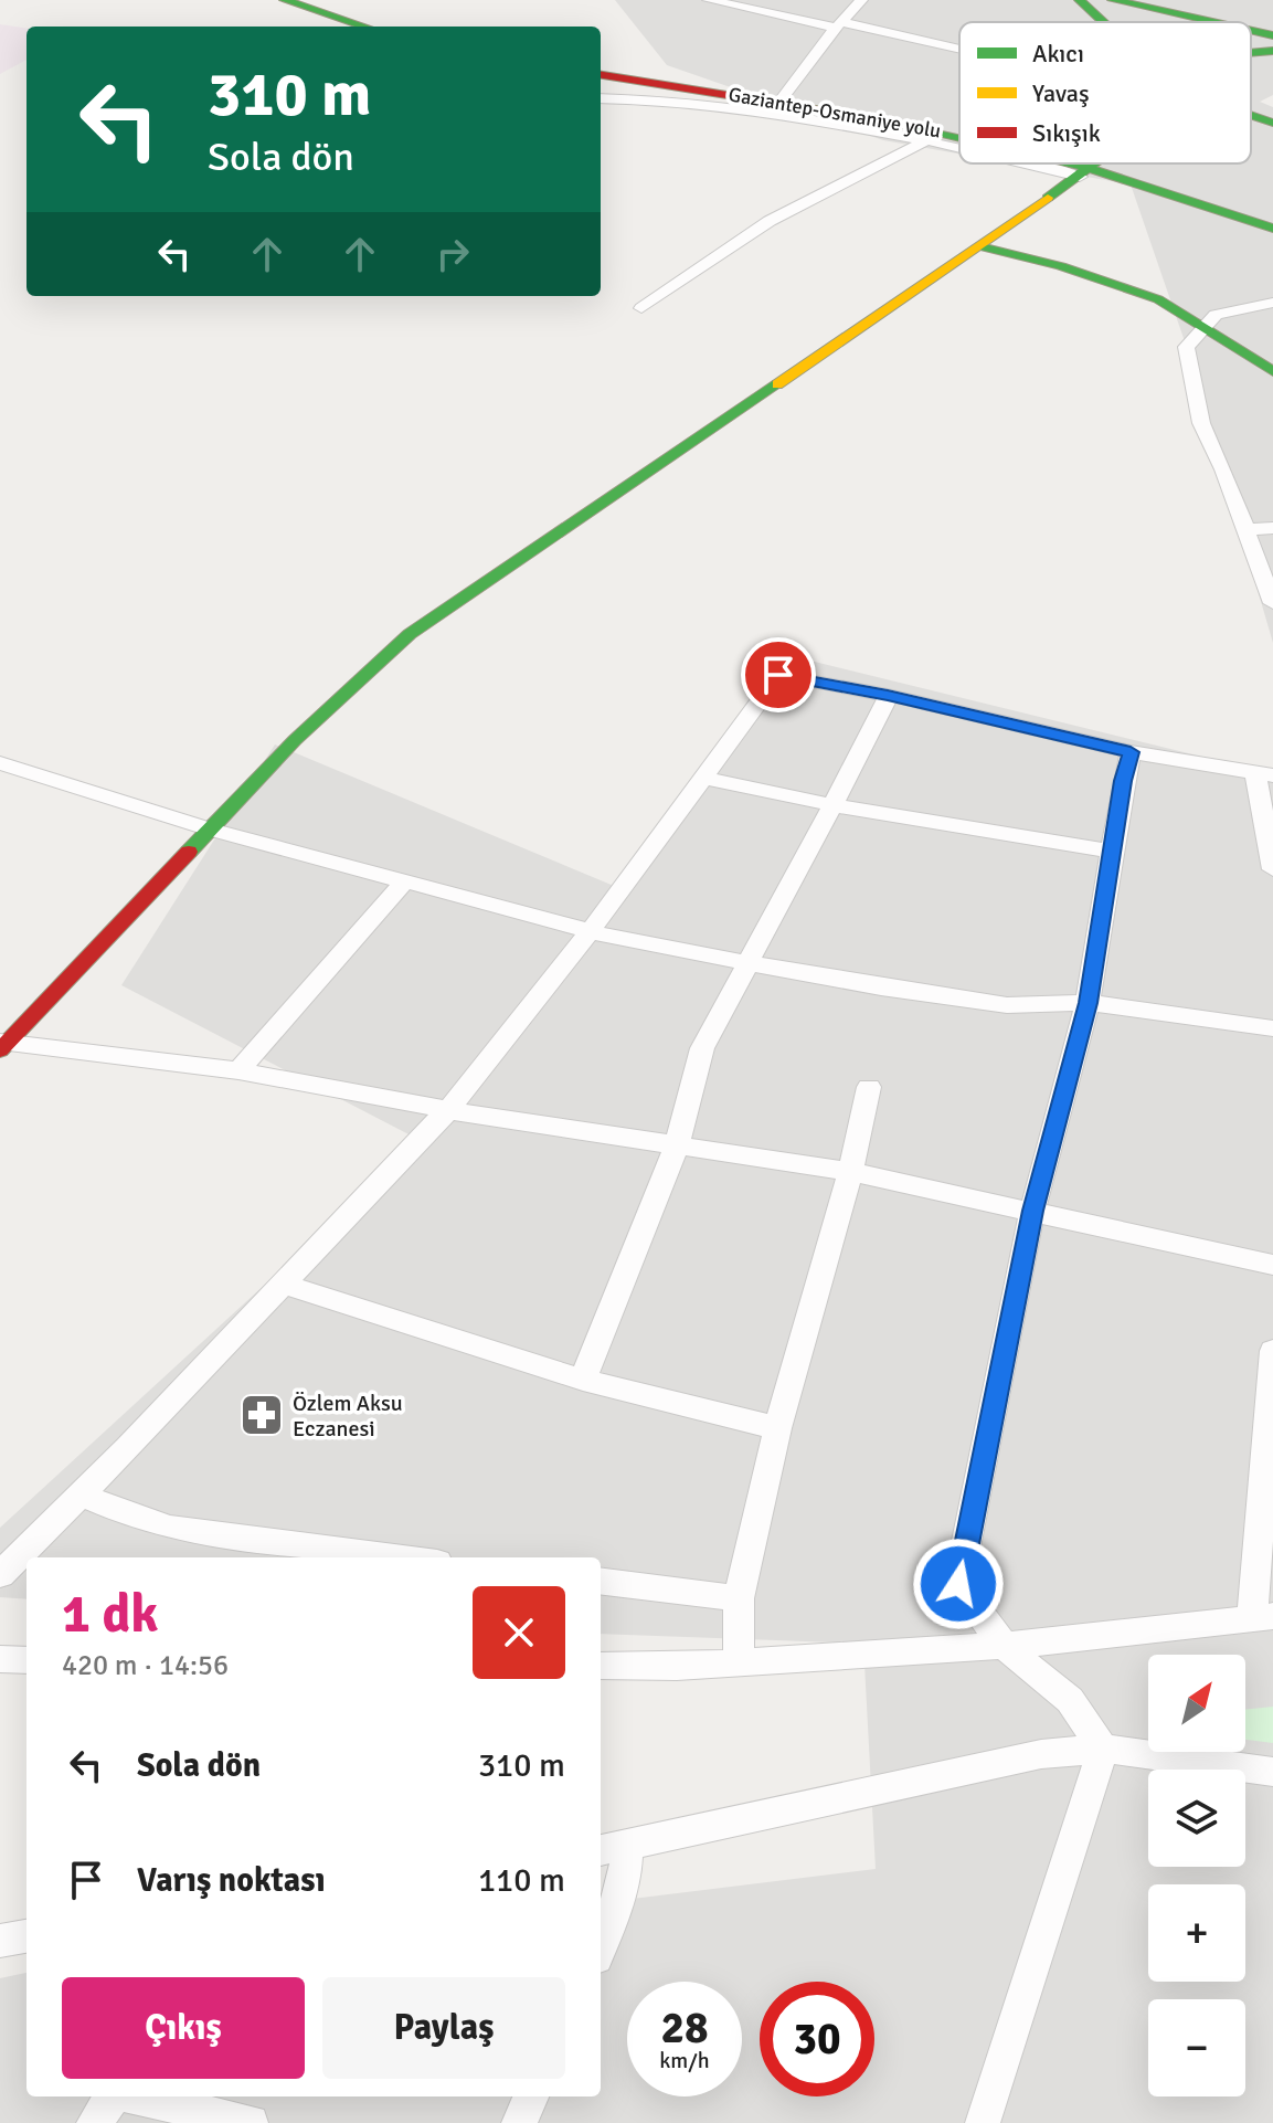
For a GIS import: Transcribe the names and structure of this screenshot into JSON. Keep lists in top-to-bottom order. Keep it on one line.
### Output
{"streets":{"main road":["Gaziantep-Osmaniye yolu"]},"places":{"pharmacy":["Özlem Aksu Eczanesi"]},"legend":["Akıcı","Yavaş","Sıkışık"],"north":"top right","page":{"turn":["310 m","Sola dön"],"heading":["1 dk","420 m · 14:56"],"map_buttons":["+","−"],"list":[{"name":"Sola dön","value":"310 m"},{"name":"Varış noktası","value":"110 m"}],"buttons":["Çıkış","Paylaş"],"speed":"28 km/h","limit":"30"}}
